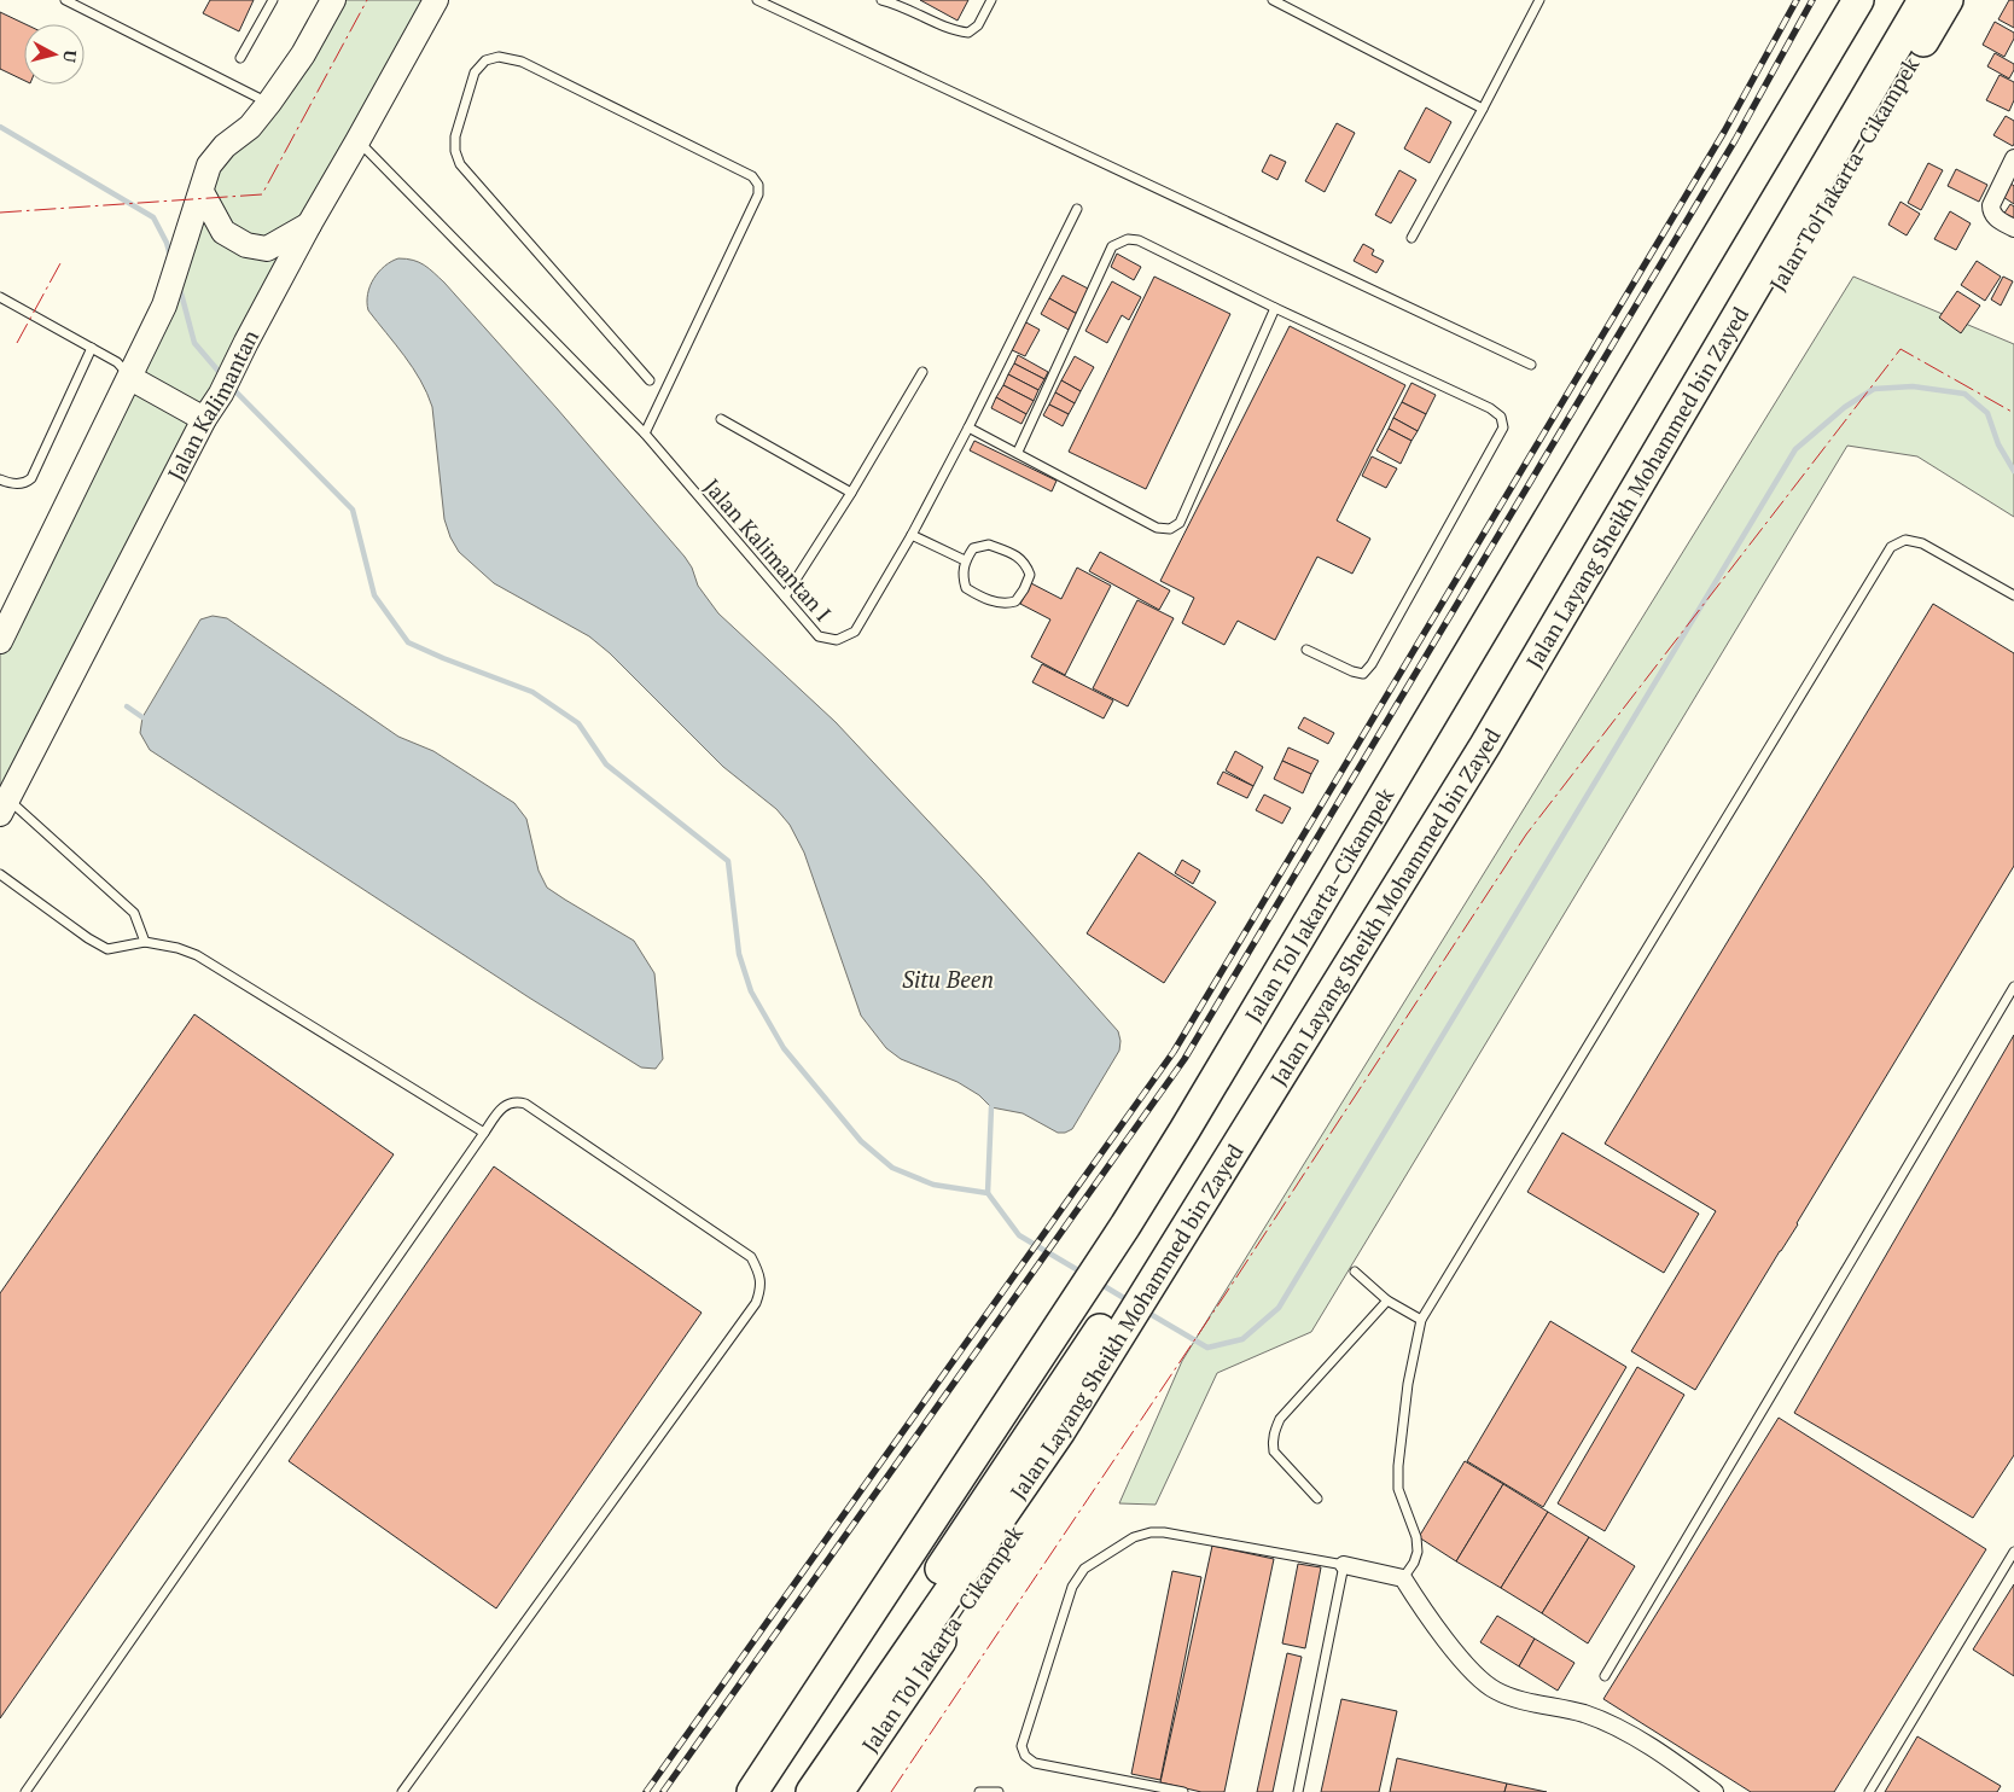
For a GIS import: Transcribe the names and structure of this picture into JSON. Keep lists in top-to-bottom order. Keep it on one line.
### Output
{"streets":{"highway":["Jalan Tol Jakarta–Cikampek","Jalan Layang Sheikh Mohammed bin Zayed"],"street":["Jalan Kalimantan"],"lane":["Jalan Kalimantan I"]},"crossings":[["Jalan Kalimantan","Jalan Kalimantan I"]],"water":["Situ Been"],"north":"right"}
